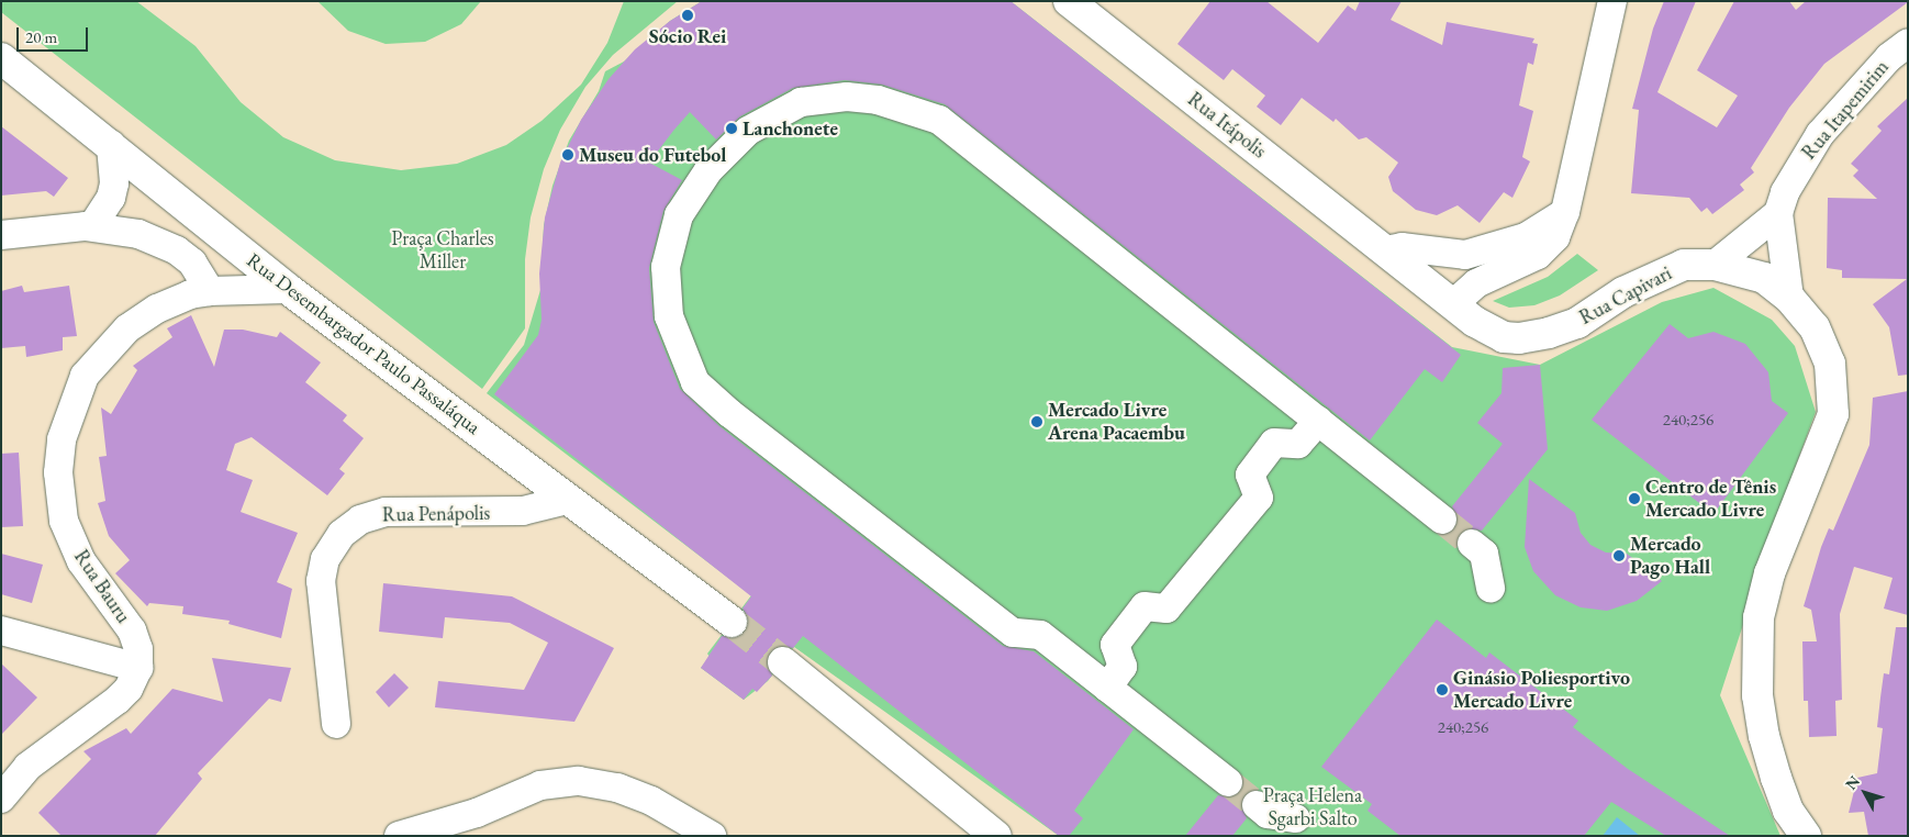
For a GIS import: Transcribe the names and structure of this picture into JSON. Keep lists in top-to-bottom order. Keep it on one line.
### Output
{"streets":{"main road":["Rua Itápolis","Rua Capivari","Rua Desembargador Paulo Passaláqua"],"street":["Rua Itapemirim","Rua Penápolis","Rua Bauru"]},"crossings":[["Rua Itapemirim","Rua Capivari"],["Rua Itápolis","Rua Capivari"],["Rua Desembargador Paulo Passaláqua","Rua Penápolis"],["Rua Desembargador Paulo Passaláqua","Rua Bauru"]],"parks":["Praça Charles Miller","Praça Helena Sgarbi Salto"],"places":["Sócio Rei","Lanchonete","Museu do Futebol","Mercado Livre Arena Pacaembu","Centro de Tênis Mercado Livre","Mercado Pago Hall","Ginásio Poliesportivo Mercado Livre"],"house_numbers":["240;256","240;256"],"scale_bar":"20 m","north":"top left"}
